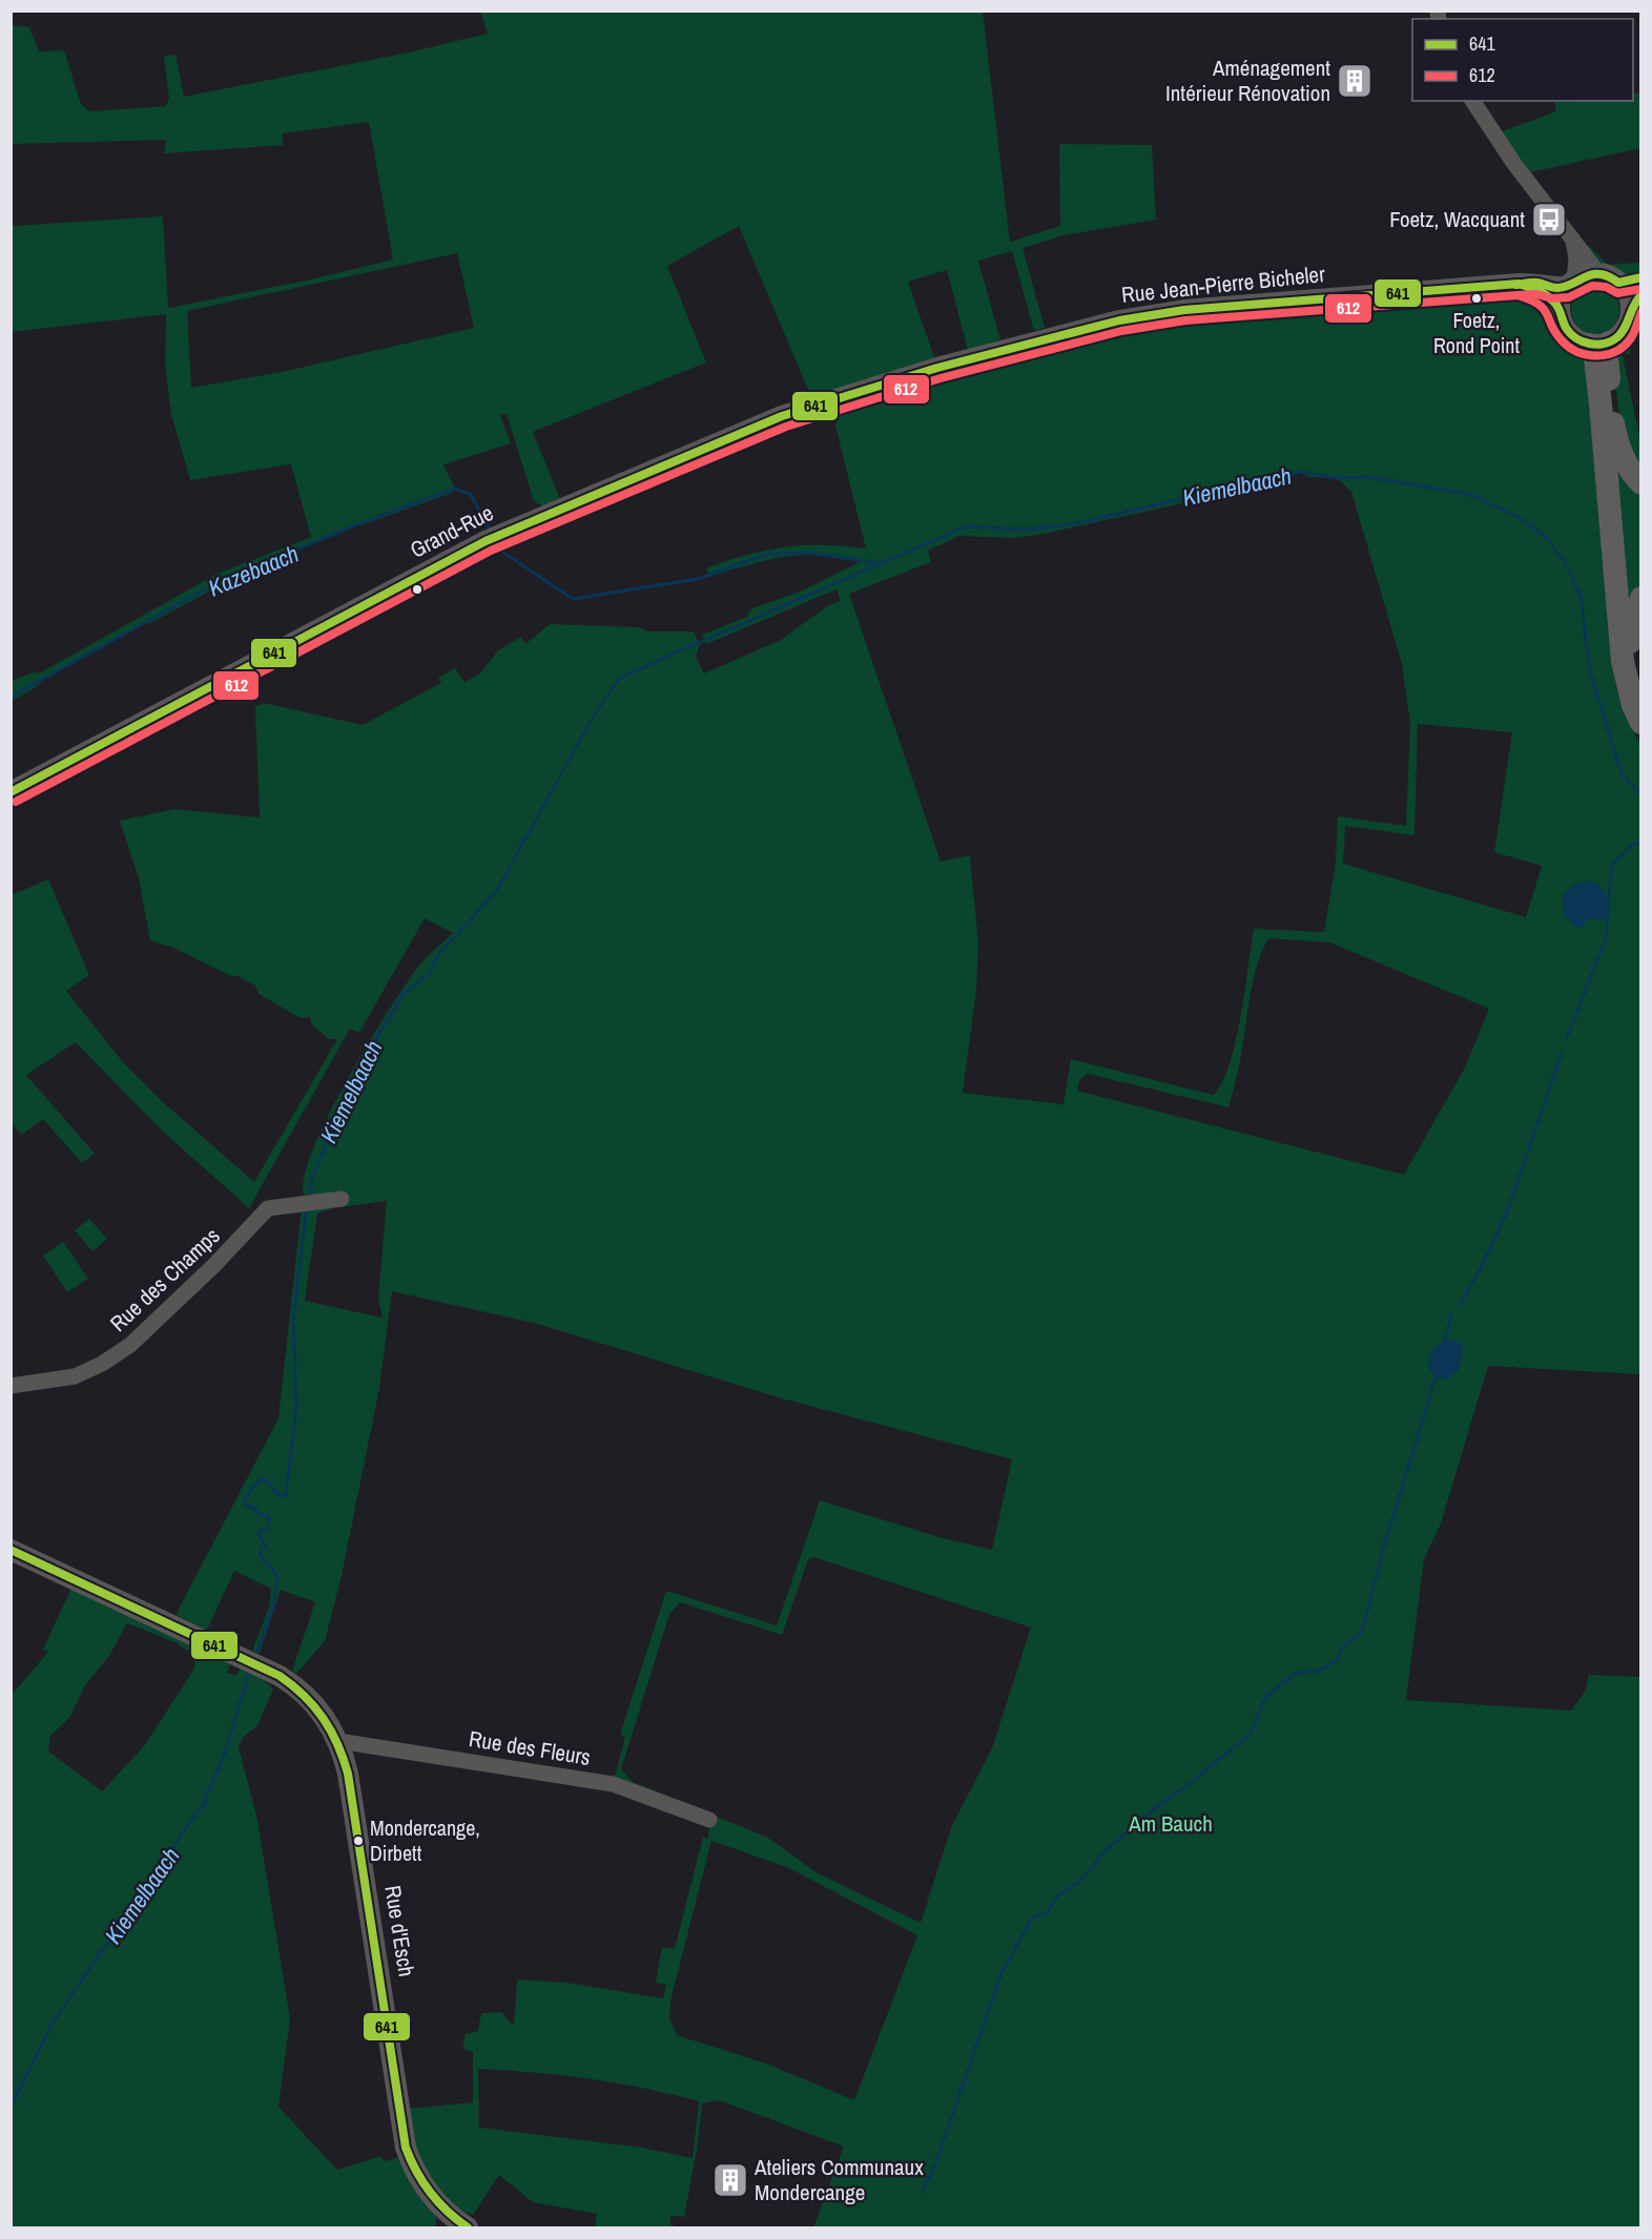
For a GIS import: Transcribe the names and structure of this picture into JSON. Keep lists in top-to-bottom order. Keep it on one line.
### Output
{"streets":{"main road":["Rue Jean-Pierre Bicheler","Grand-Rue","Rue d'Esch"],"street":["Rue des Champs","Rue des Fleurs"]},"crossings":[["Rue Jean-Pierre Bicheler","Grand-Rue"],["Rue des Fleurs","Rue d'Esch"]],"water":["Kiemelbaach","Kazebaach"],"parks":["Am Bauch"],"places":{"building":["Aménagement Intérieur Rénovation","Ateliers Communaux Mondercange"],"bus stop":["Foetz, Wacquant"],"other":["Foetz, Rond Point","Mondercange, Dirbett"]},"lines":["transit line 641","transit line 612"],"legend":["641","612"]}
